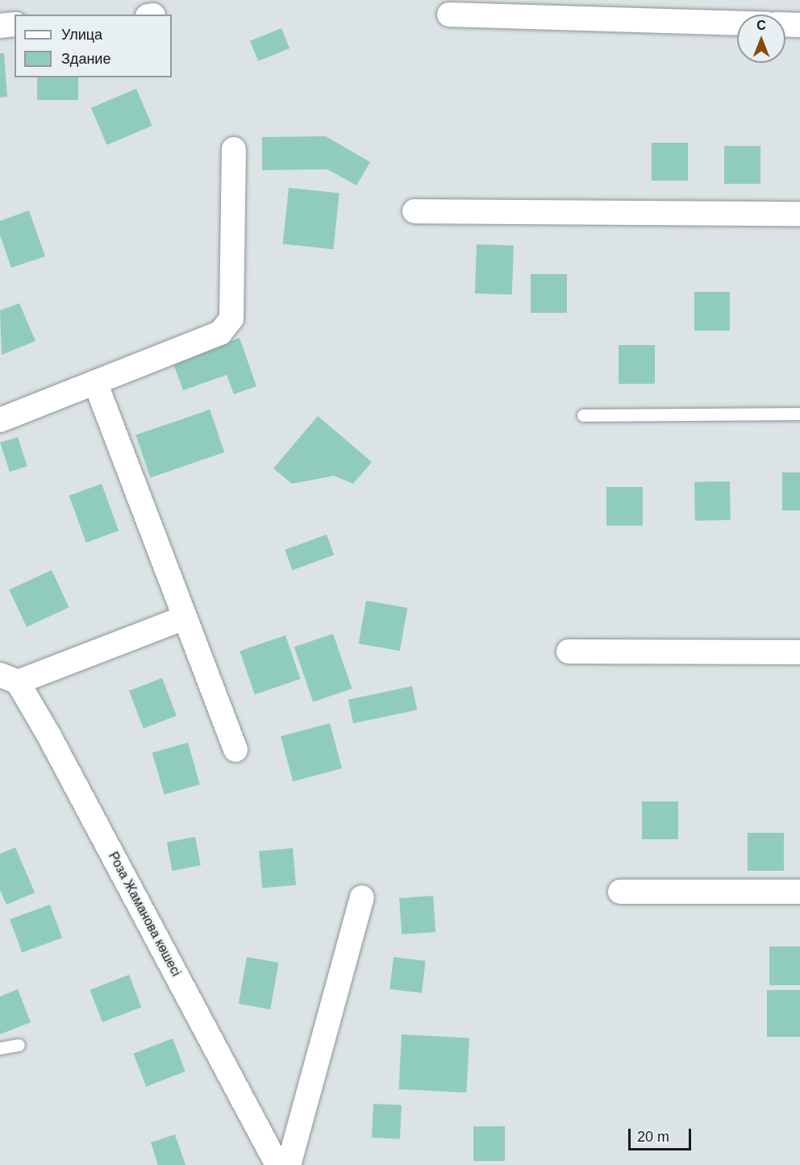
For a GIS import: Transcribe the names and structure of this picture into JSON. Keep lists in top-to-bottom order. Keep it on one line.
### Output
{"streets":{"street":["Роза Жаманова көшесі"]},"legend":["Улица","Здание"],"scale_bar":"20 m","north":"top"}
